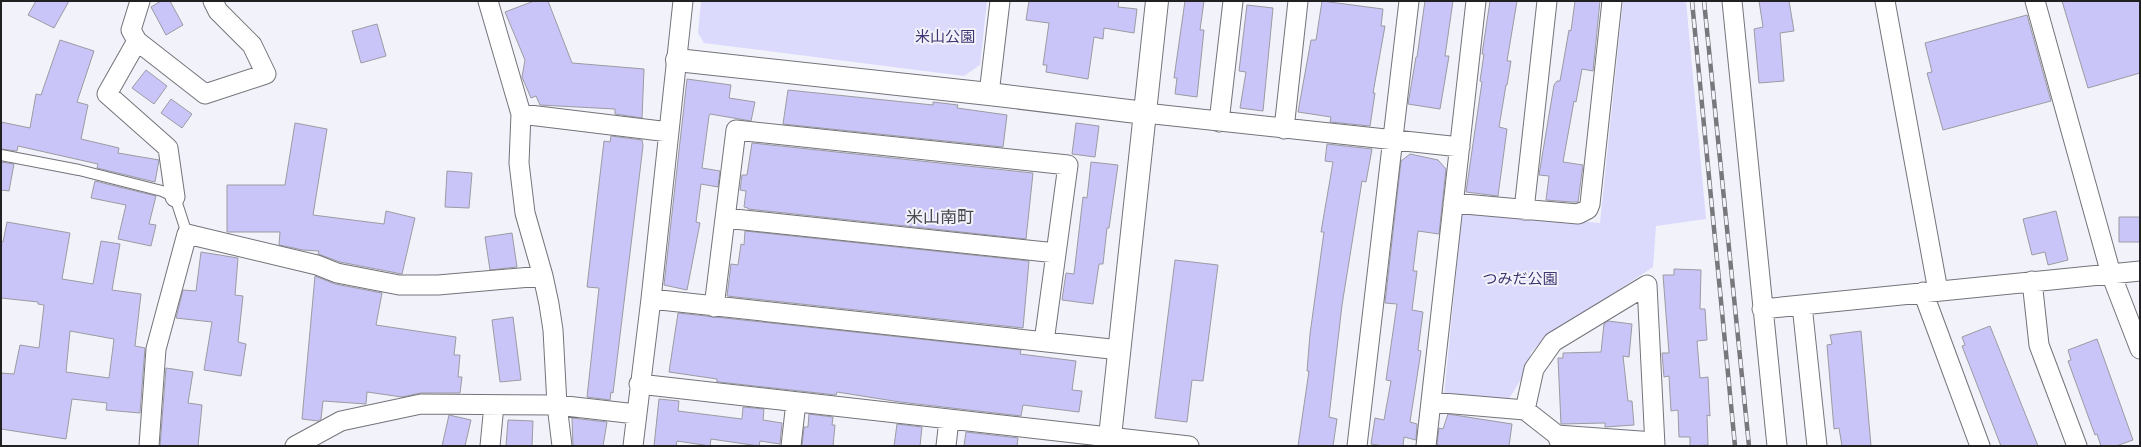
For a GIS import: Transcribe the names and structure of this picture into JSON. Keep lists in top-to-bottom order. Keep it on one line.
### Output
{"districts":["米山南町"],"parks":["米山公園","つみだ公園"]}
